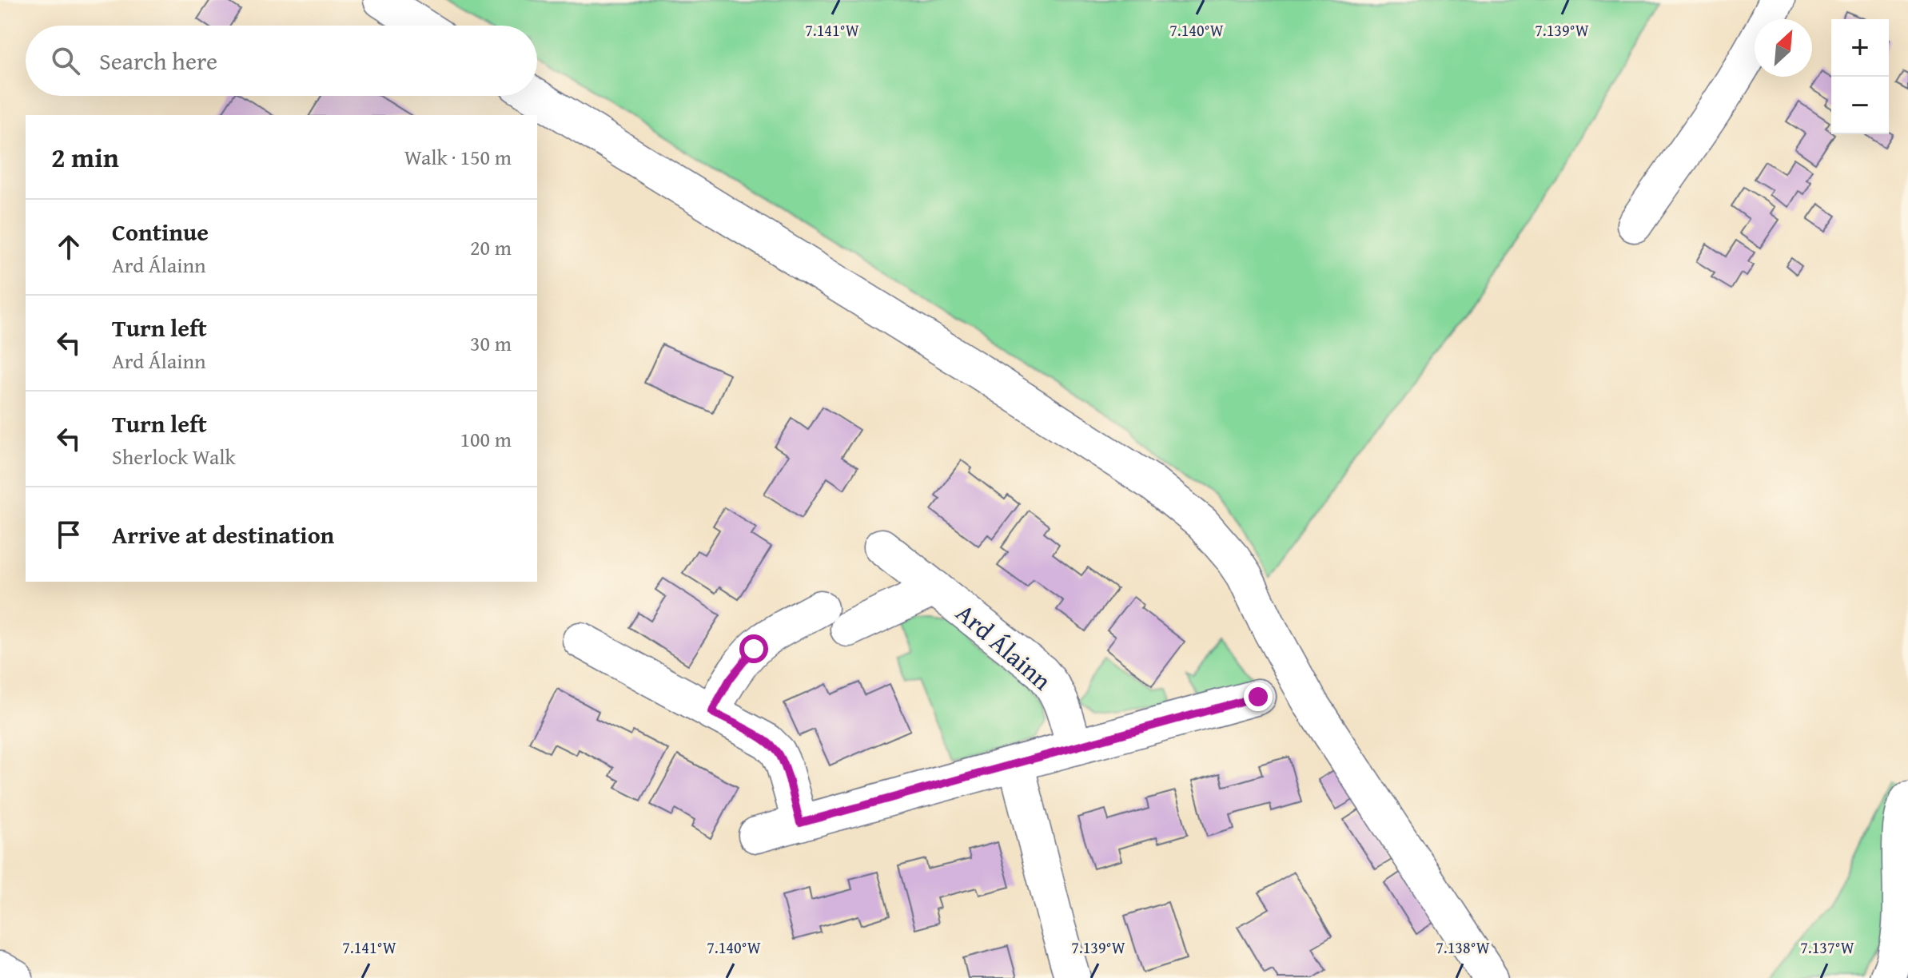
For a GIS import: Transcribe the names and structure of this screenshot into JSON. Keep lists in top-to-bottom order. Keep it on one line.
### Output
{"streets":{"street":["Ard Álainn"]},"north":"top right","page":{"map_buttons":["+","−"],"search":"Search here","heading":["2 min","Walk · 150 m"],"list":[["Continue","Ard Álainn","20 m"],["Turn left","Ard Álainn","30 m"],["Turn left","Sherlock Walk","100 m"],"Arrive at destination"]},"coordinates":["7.141°W","7.140°W","7.139°W","7.138°W","7.137°W"]}
